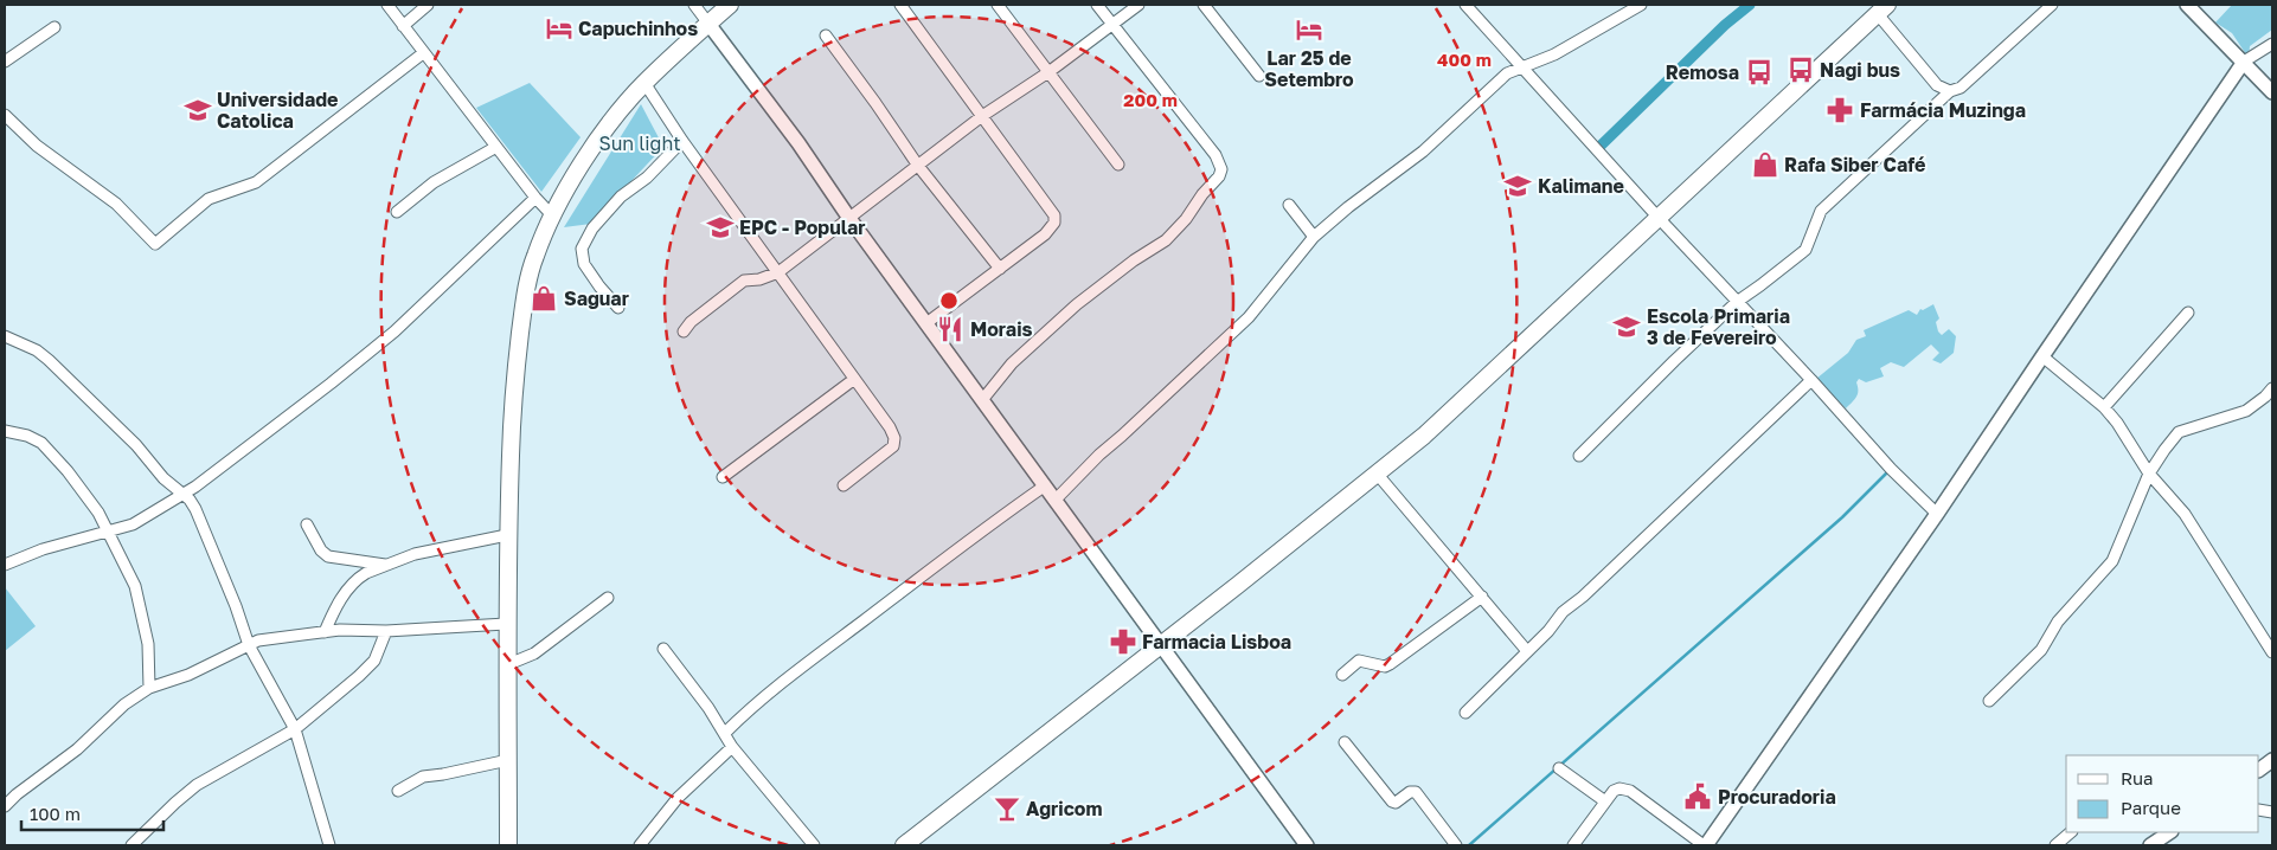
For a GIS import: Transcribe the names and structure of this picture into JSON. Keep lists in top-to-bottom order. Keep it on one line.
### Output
{"parks":["Sun light"],"places":{"hotel":["Capuchinhos","Lar 25 de Setembro"],"bus stop":["Nagi bus","Remosa"],"school or university":["Universidade Catolica","Kalimane","EPC - Popular","Escola Primaria 3 de Fevereiro"],"pharmacy":["Farmácia Muzinga","Farmacia Lisboa"],"shop":["Rafa Siber Café","Saguar"],"restaurant":["Morais"],"public building":["Procuradoria"],"bar":["Agricom"]},"legend":["Rua","Parque"],"scale_bar":"100 m","rings":["400 m","200 m"]}
